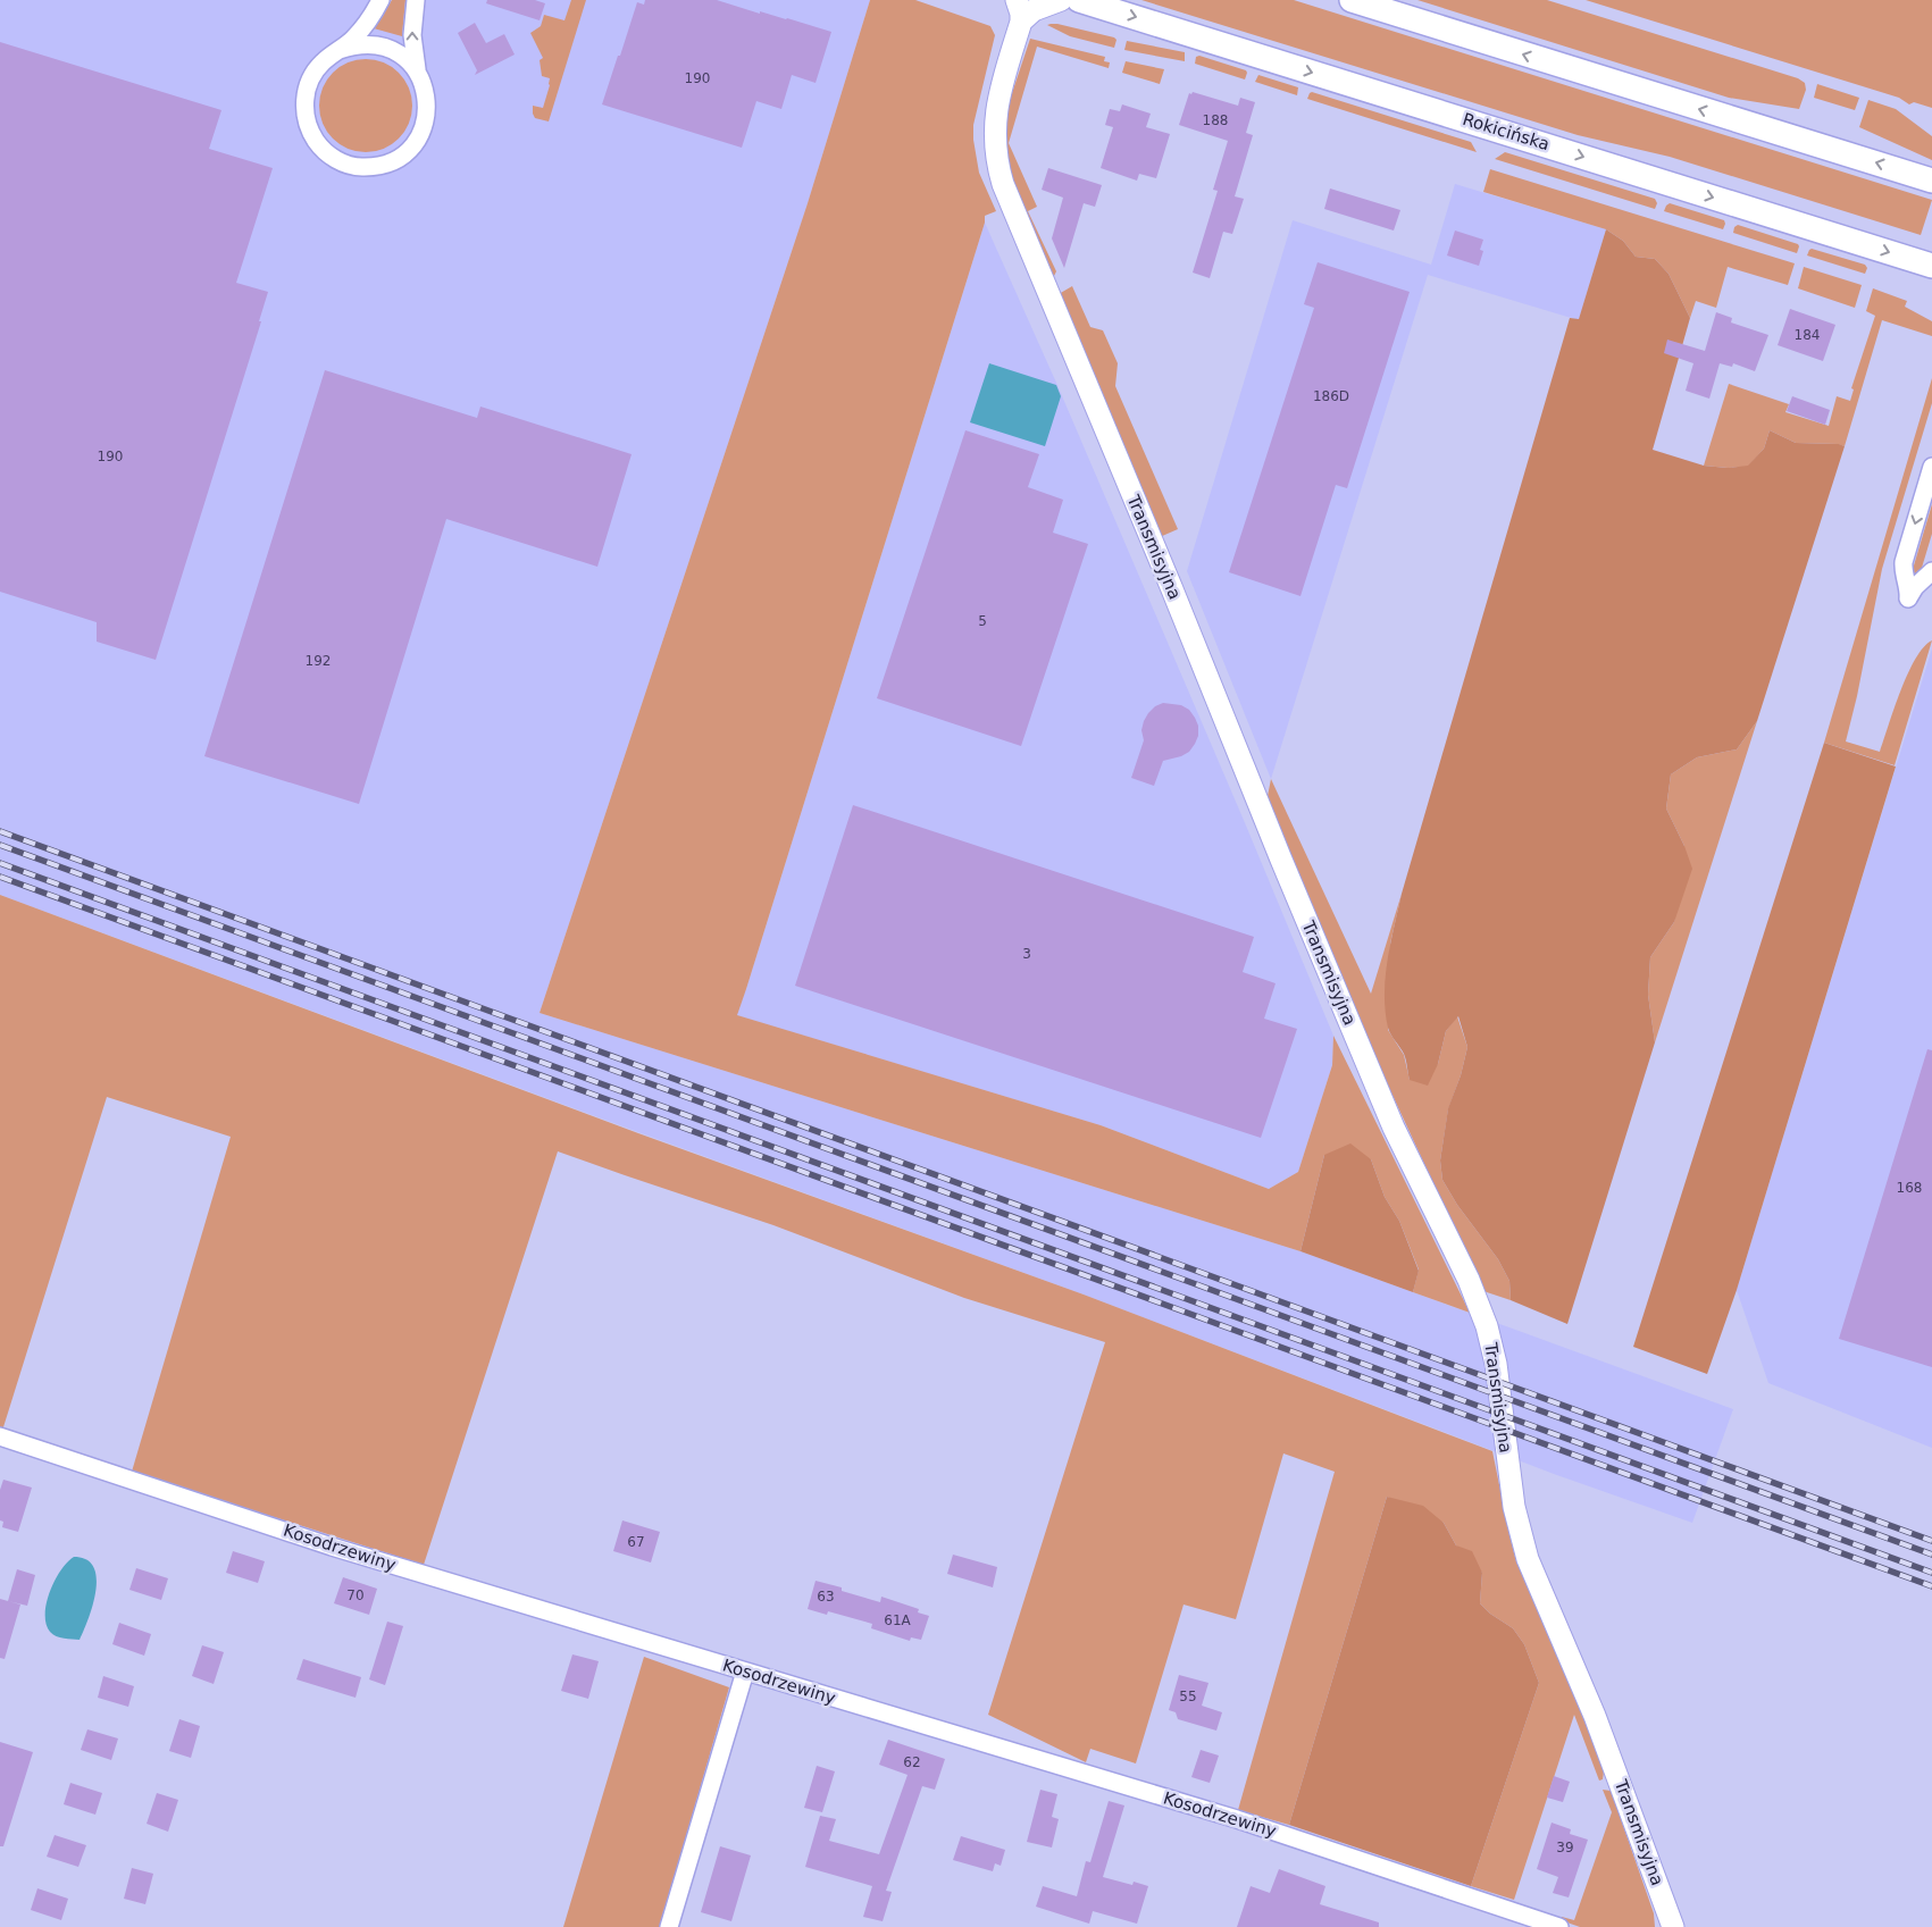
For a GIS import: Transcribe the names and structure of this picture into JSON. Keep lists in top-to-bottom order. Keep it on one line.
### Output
{"streets":{"main road":["Rokicińska"],"street":["Transmisyjna","Kosodrzewiny"]},"house_numbers":["190","188","184","186D","190","5","192","3","168","67","70","63","61A","55","62","39"]}
